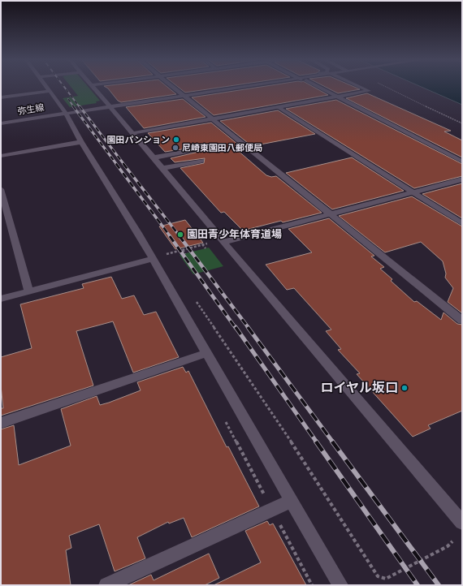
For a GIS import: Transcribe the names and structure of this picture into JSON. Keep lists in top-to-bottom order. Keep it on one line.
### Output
{"streets":{"street":["弥生線"]},"places":["園田パンション","尼崎東園田八郵便局","園田青少年体育道場","ロイヤル坂口"]}
